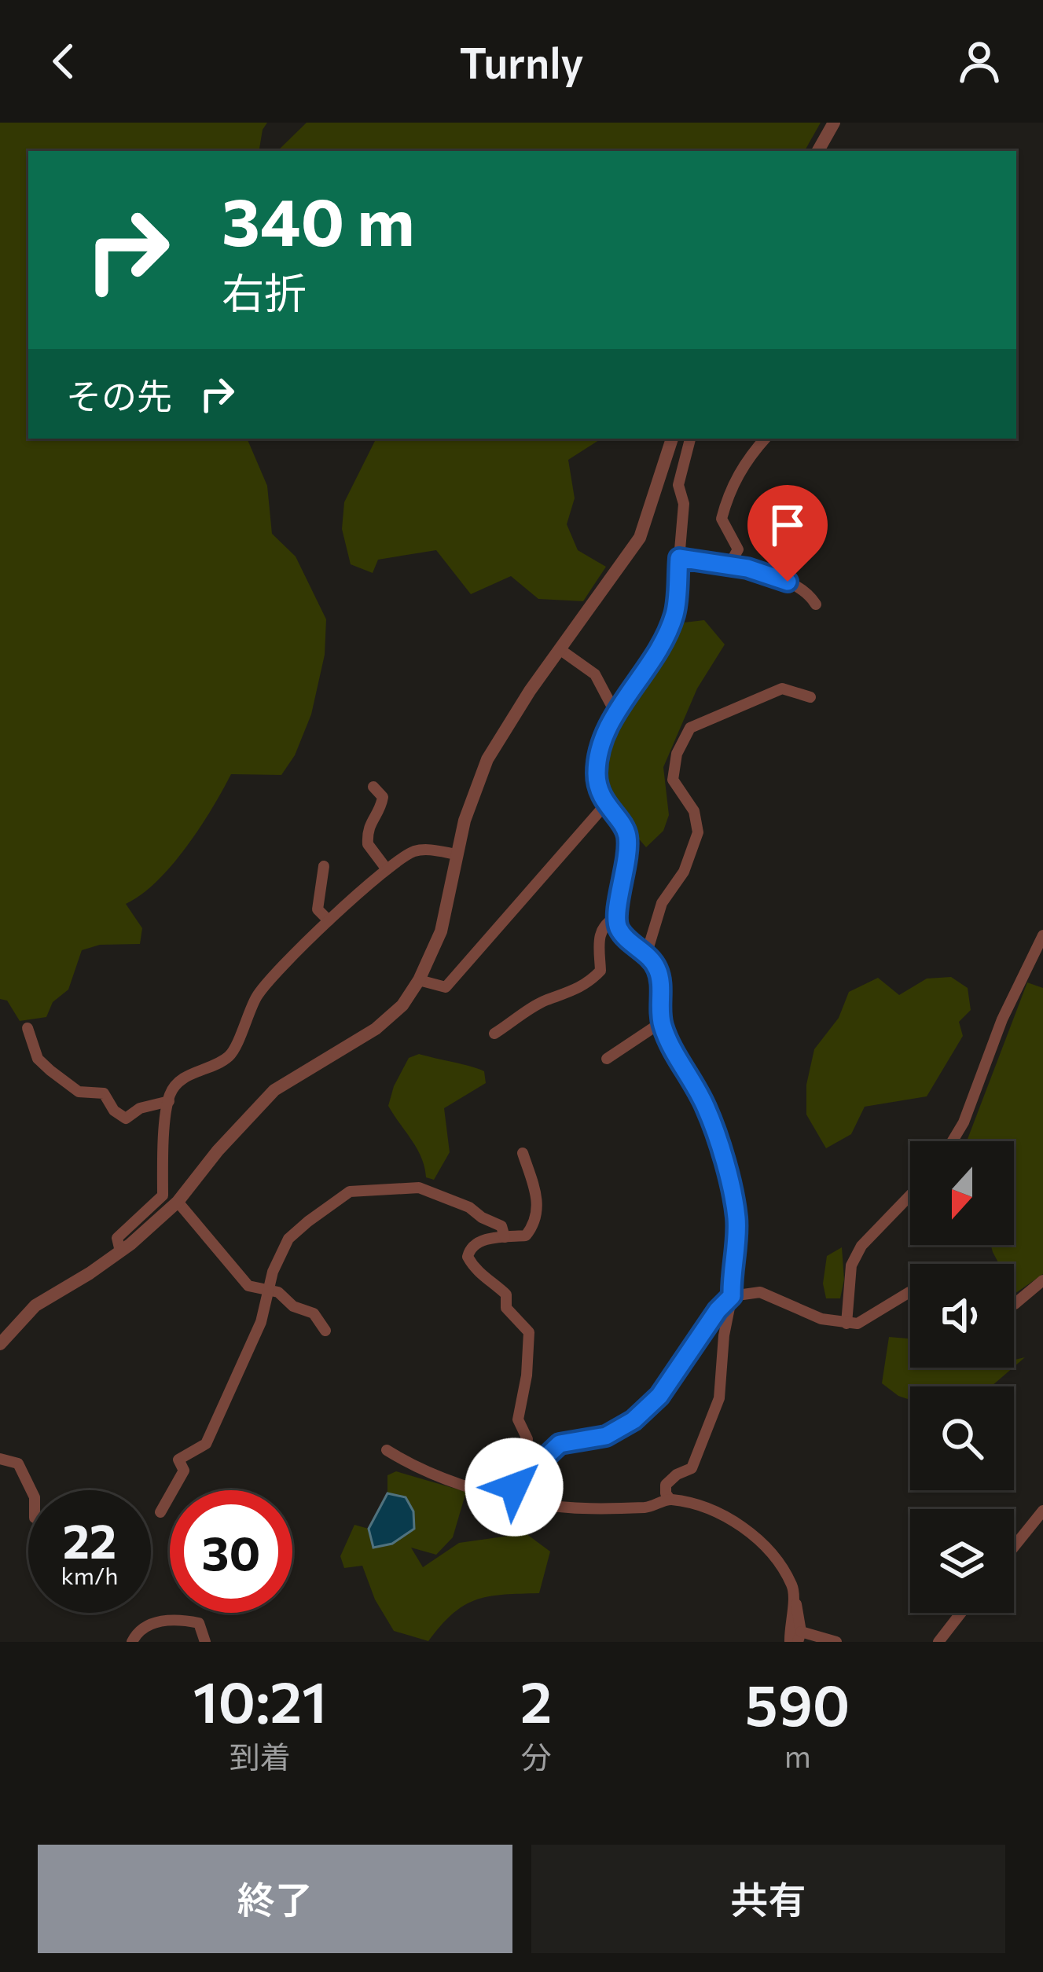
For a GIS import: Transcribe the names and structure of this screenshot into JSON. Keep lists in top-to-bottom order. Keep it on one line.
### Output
{"north":"bottom","page":{"header":"Turnly","turn":["340 m","右折"],"then":"その先","speed":"22 km/h","limit":"30","eta":["10:21","到着","2","分","590","m"],"buttons":["終了","共有"]}}
